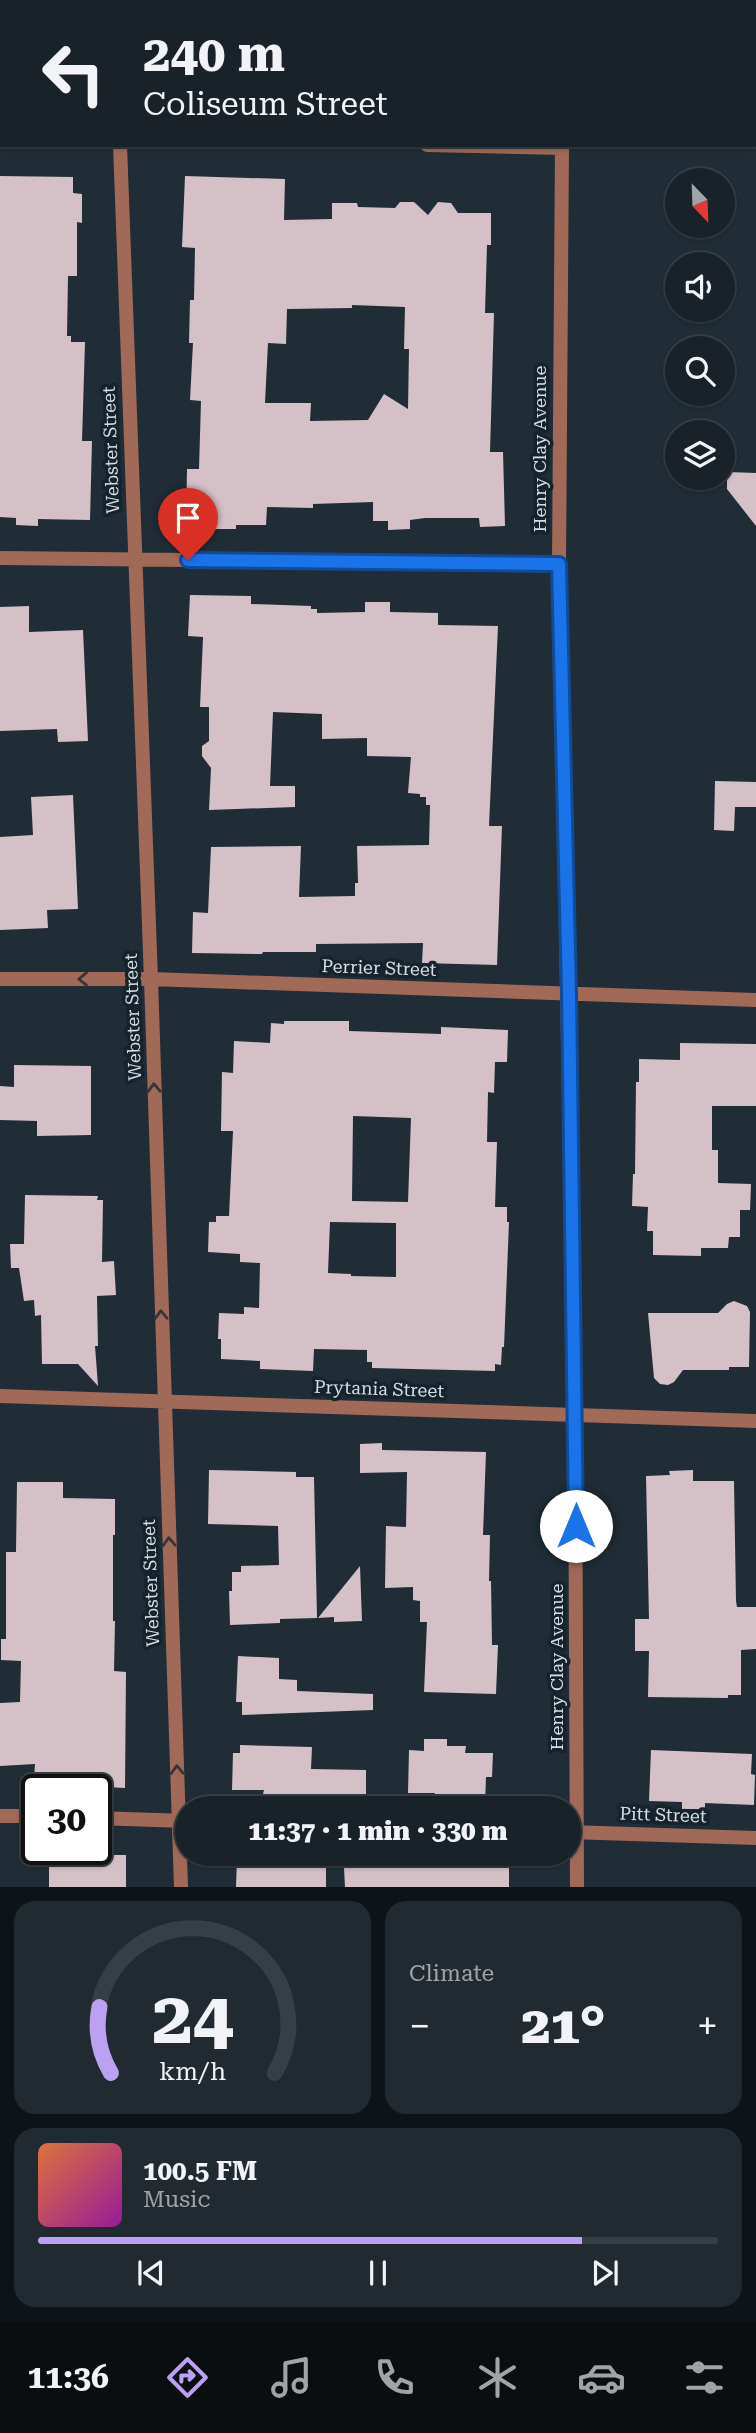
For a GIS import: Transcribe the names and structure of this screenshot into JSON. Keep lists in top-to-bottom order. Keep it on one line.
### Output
{"streets":{"street":["Henry Clay Avenue","Webster Street","Perrier Street","Prytania Street","Pitt Street"]},"crossings":[["Henry Clay Avenue","Perrier Street"],["Henry Clay Avenue","Prytania Street"],["Webster Street","Perrier Street"],["Webster Street","Prytania Street"]],"one_way":["Webster Street"],"north":"bottom right","page":{"turn":["240 m","Coliseum Street"],"limit":"30","trip":"11:37 · 1 min · 330 m","tile":"Climate","heat":["−","21°","+"],"song":["100.5 FM","Music"],"tabs":"11:36","gauge":["24","km/h"]}}
